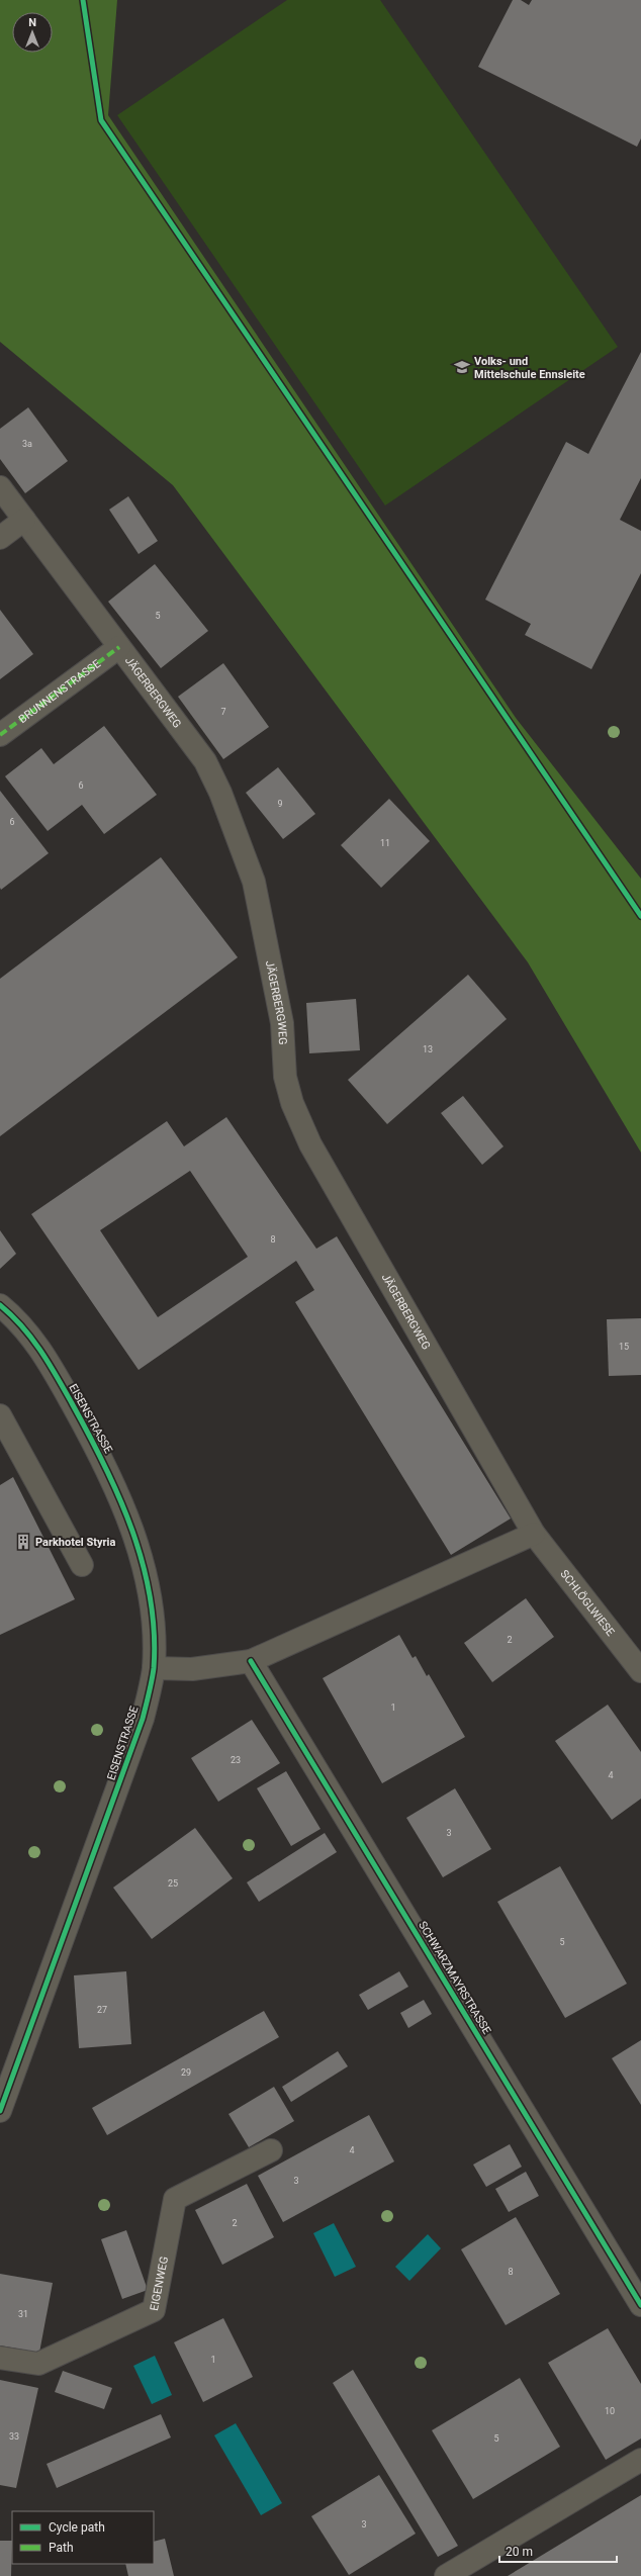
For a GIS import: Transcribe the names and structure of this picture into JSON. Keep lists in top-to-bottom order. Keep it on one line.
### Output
{"streets":{"street":["BRUNNENSTRASSE","JÄGERBERGWEG","EISENSTRASSE","SCHLÖGLWIESE","SCHWARZMAYRSTRASSE","EIGENWEG"]},"crossings":[["BRUNNENSTRASSE","JÄGERBERGWEG"],["JÄGERBERGWEG","SCHLÖGLWIESE"]],"places":{"school or university":["Volks- und Mittelschule Ennsleite"],"building":["Parkhotel Styria"]},"house_numbers":["3a","5","7","6","9","6","11","13","8","15","2","1","23","4","3","25","5","27","29","4","3","2","8","31","1","10","33","5","3"],"legend":["Cycle path","Path"],"scale_bar":"20 m","north":"top"}
